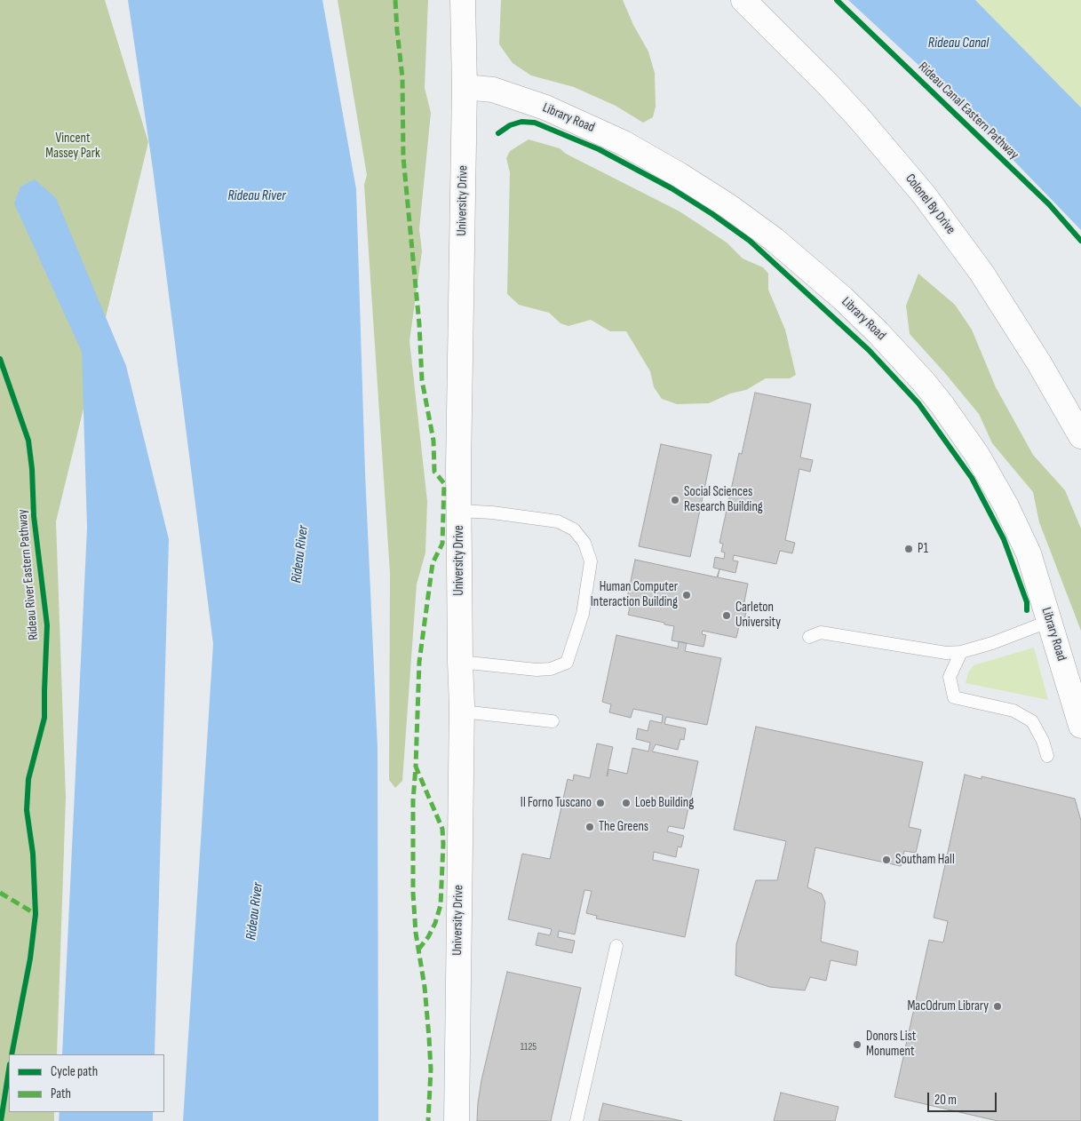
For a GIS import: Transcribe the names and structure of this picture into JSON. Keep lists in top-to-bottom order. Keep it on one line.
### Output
{"streets":{"street":["Library Road","University Drive","Colonel By Drive"],"cycle path":["Rideau Canal Eastern Pathway","Rideau River Eastern Pathway"]},"crossings":[["Library Road","University Drive"]],"water":["Rideau Canal","Rideau River"],"parks":["Vincent Massey Park"],"places":["Social Sciences Research Building","P1","Human Computer Interaction Building","Carleton University","Il Forno Tuscano","Loeb Building","The Greens","Southam Hall","MacOdrum Library","Donors List Monument"],"house_numbers":["1125"],"legend":["Cycle path","Path"],"scale_bar":"20 m"}
